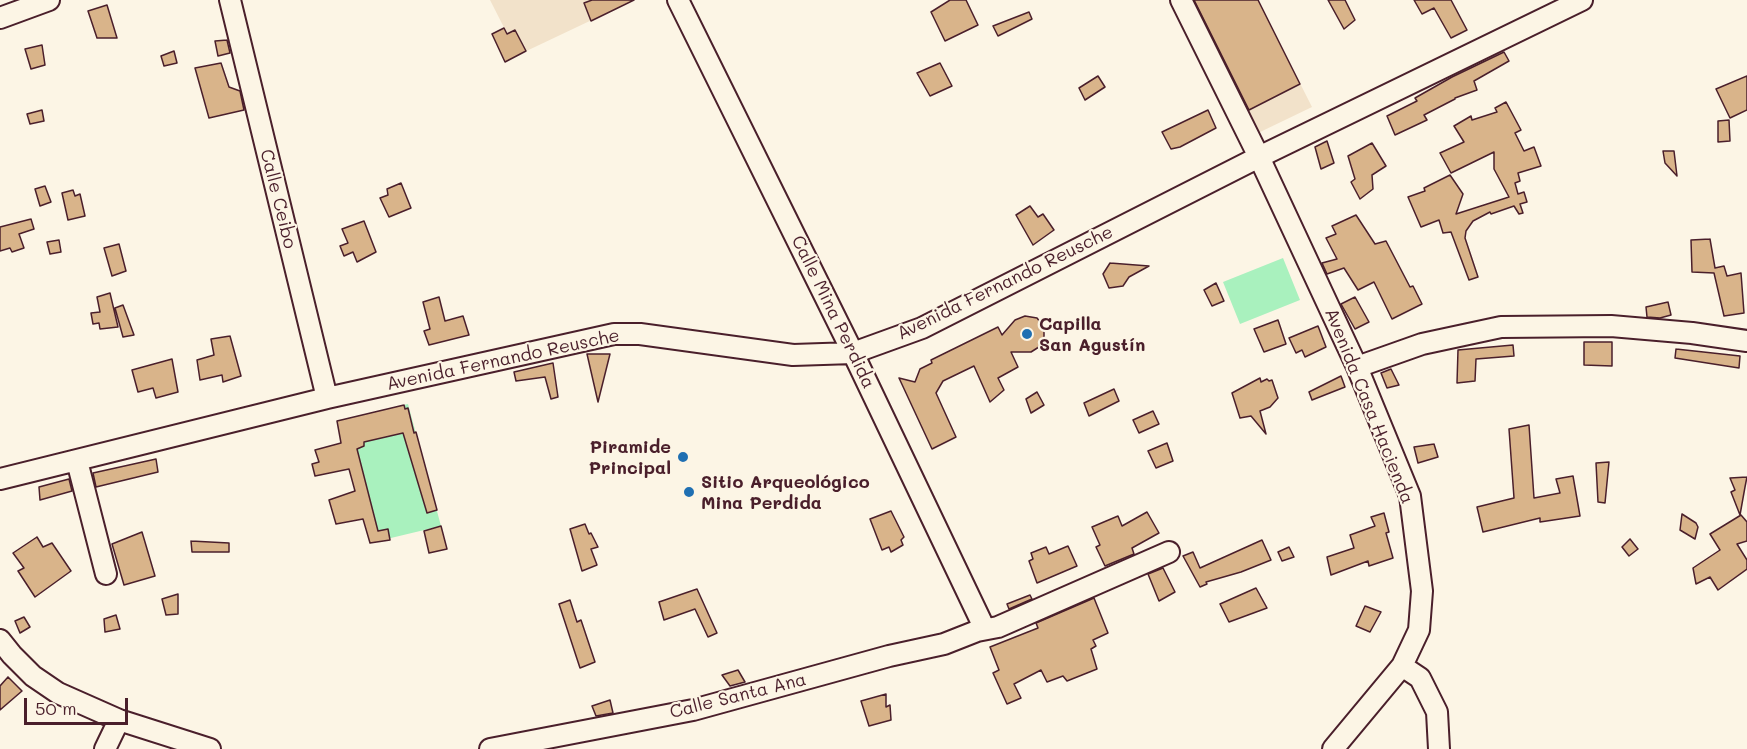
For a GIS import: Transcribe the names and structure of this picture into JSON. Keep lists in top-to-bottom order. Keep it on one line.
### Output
{"streets":{"street":["Calle Ceibo","Avenida Fernando Reusche","Calle Mina Perdida","Avenida Casa Hacienda","Calle Santa Ana"]},"crossings":[["Calle Ceibo","Avenida Fernando Reusche"],["Avenida Fernando Reusche","Calle Mina Perdida"],["Avenida Fernando Reusche","Avenida Casa Hacienda"],["Calle Mina Perdida","Calle Santa Ana"]],"places":["Capilla San Agustín","Piramide Principal","Sitio Arqueológico Mina Perdida"],"scale_bar":"50 m"}
